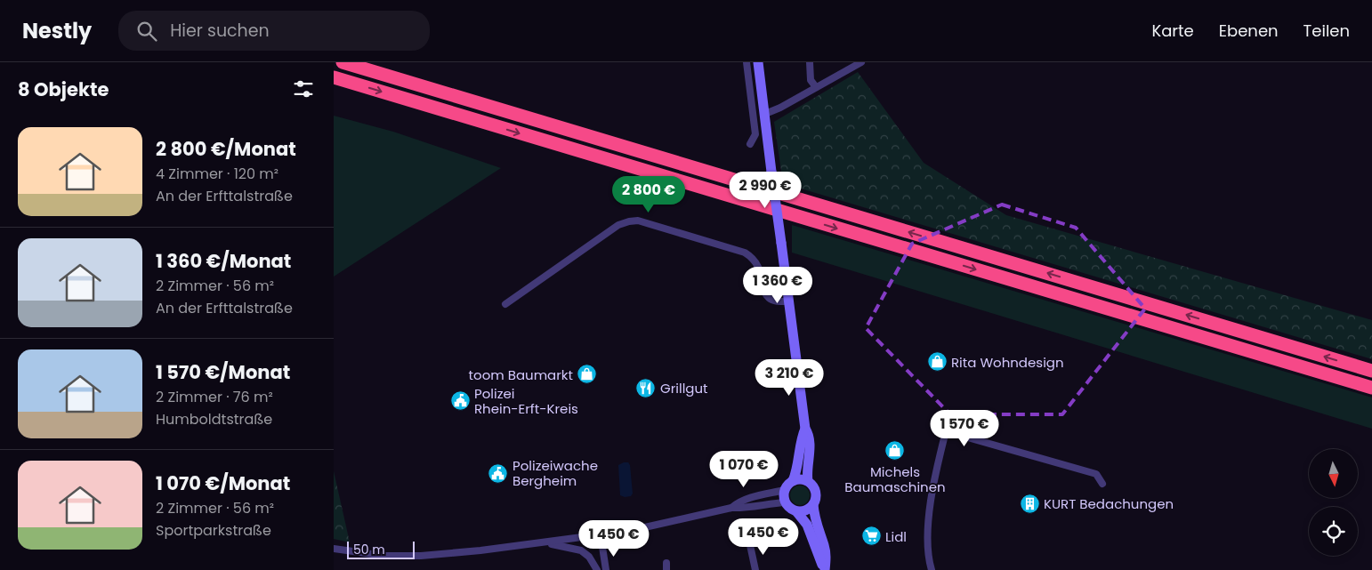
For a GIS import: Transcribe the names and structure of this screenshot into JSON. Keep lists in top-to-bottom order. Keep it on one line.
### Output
{"places":{"shop":["Rita Wohndesign","toom Baumarkt","Michels Baumaschinen"],"restaurant":["Grillgut"],"public building":["Polizei Rhein-Erft-Kreis","Polizeiwache Bergheim"],"building":["KURT Bedachungen"],"supermarket":["Lidl"]},"scale_bar":"50 m","north":"bottom","page":{"header":"Nestly","search":"Hier suchen","nav":["Karte","Ebenen","Teilen"],"heading":"8 Objekte","list":[{"name":"2 800 €/Monat","note":"4 Zimmer · 120 m² · An der Erfttalstraße"},{"name":"1 360 €/Monat","note":"2 Zimmer · 56 m² · An der Erfttalstraße"},{"name":"1 570 €/Monat","note":"2 Zimmer · 76 m² · Humboldtstraße"},{"name":"1 070 €/Monat","note":"2 Zimmer · 56 m² · Sportparkstraße"}],"price":["2 990 €","2 800 €","1 360 €","3 210 €","1 570 €","1 070 €","1 450 €","1 450 €"],"scale":"50 m"}}
